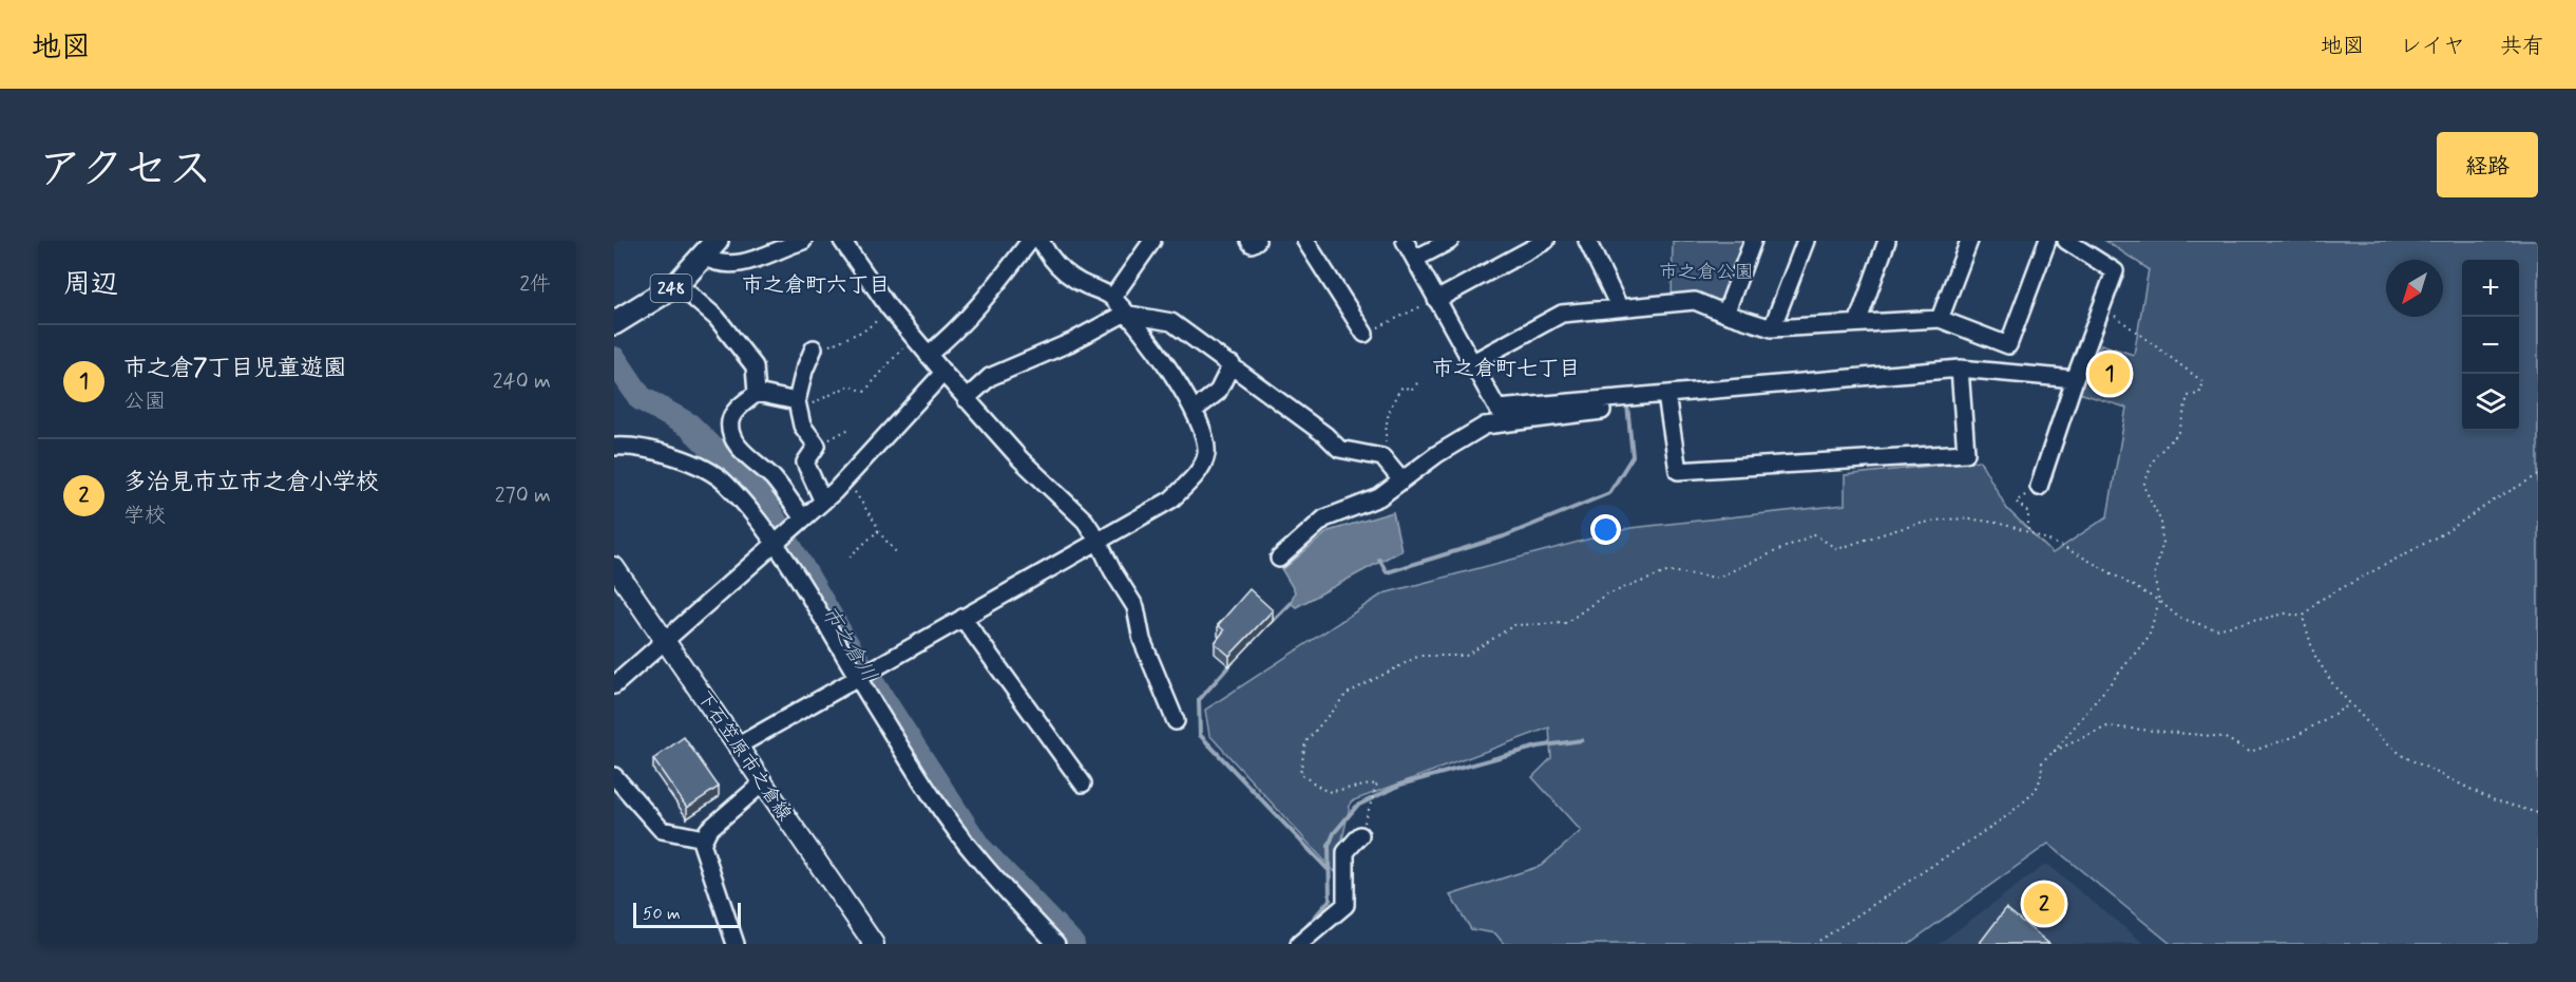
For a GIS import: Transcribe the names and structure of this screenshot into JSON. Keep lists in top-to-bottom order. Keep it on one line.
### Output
{"streets":{"highway":["248"],"main road":["下石笠原市之倉線"]},"districts":["市之倉町六丁目","市之倉町七丁目"],"water":["市之倉川"],"parks":["市之倉公園"],"scale_bar":"50 m","north":"bottom left","page":{"header":"地図","nav":["地図","レイヤ","共有"],"title":"アクセス","buttons":"経路","heading":["周辺","2件"],"map_buttons":["+","−"],"list":[{"mark":"1","name":"市之倉7丁目児童遊園","note":"公園","value":"240 m"},{"mark":"2","name":"多治見市立市之倉小学校","note":"学校","value":"270 m"}],"pins":["1","2"],"scale":"50 m"}}
